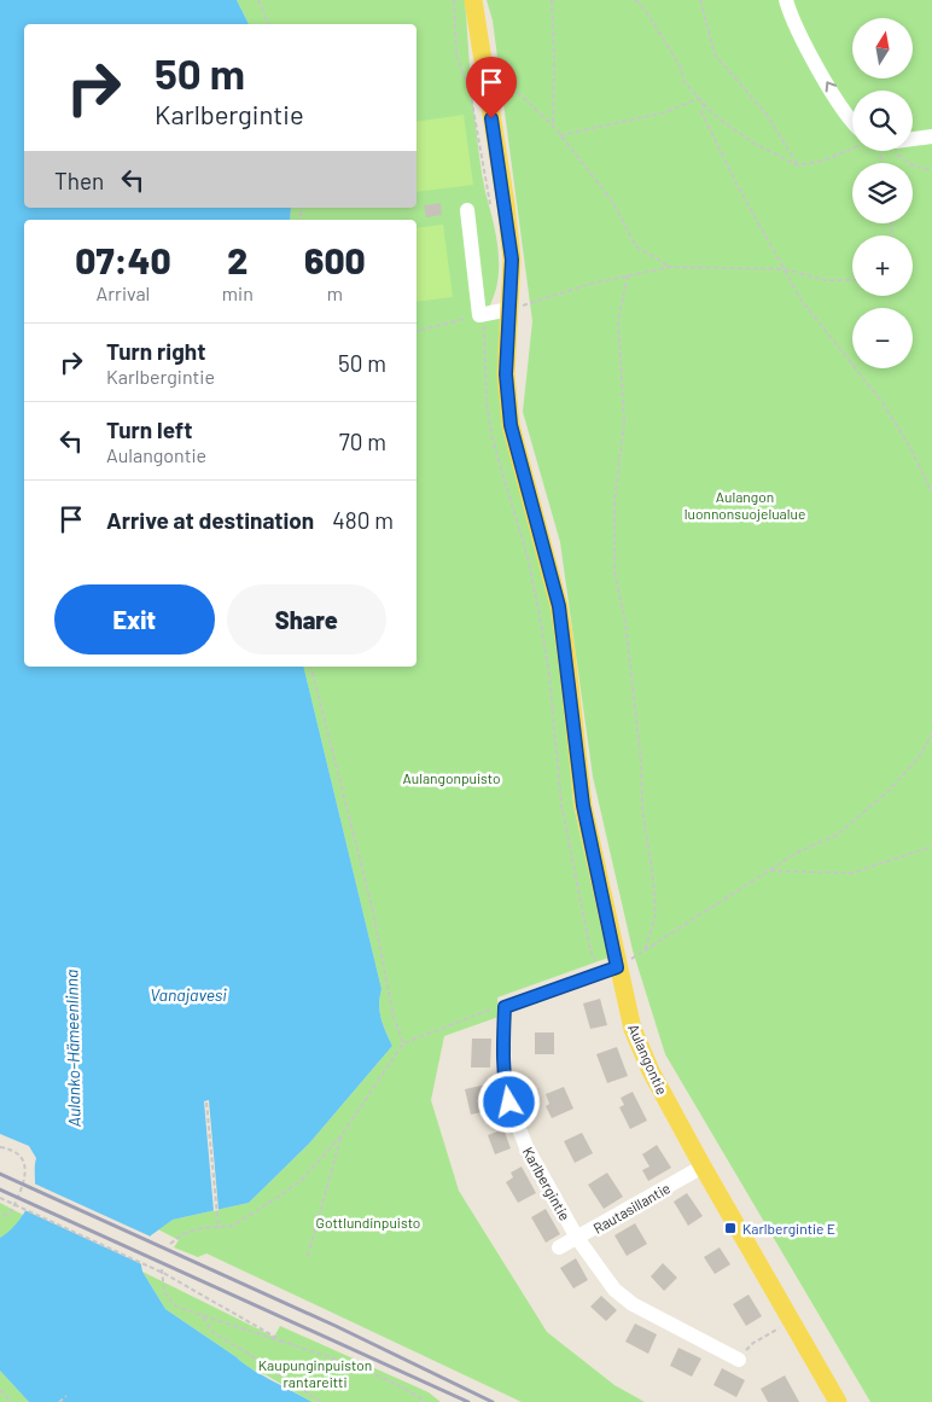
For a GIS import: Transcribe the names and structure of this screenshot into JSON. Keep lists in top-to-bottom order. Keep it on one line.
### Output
{"streets":{"main road":["Aulangontie"],"street":["Karlbergintie","Rautasillantie"]},"crossings":[["Aulangontie","Rautasillantie"],["Karlbergintie","Rautasillantie"]],"water":["Vanajavesi","Aulanko–Hämeenlinna"],"parks":["Aulangon luonnonsuojelualue","Aulangonpuisto","Gottlundinpuisto","Kaupunginpuiston rantareitti"],"places":{"transit":["Karlbergintie E"]},"north":"top","page":{"map_buttons":["+","−"],"turn":["50 m","Karlbergintie"],"then":"Then","eta":["07:40","Arrival","2","min","600","m"],"list":[{"name":"Turn right","note":"Karlbergintie","value":"50 m"},{"name":"Turn left","note":"Aulangontie","value":"70 m"},{"name":"Arrive at destination","value":"480 m"}],"buttons":["Exit","Share"]}}
